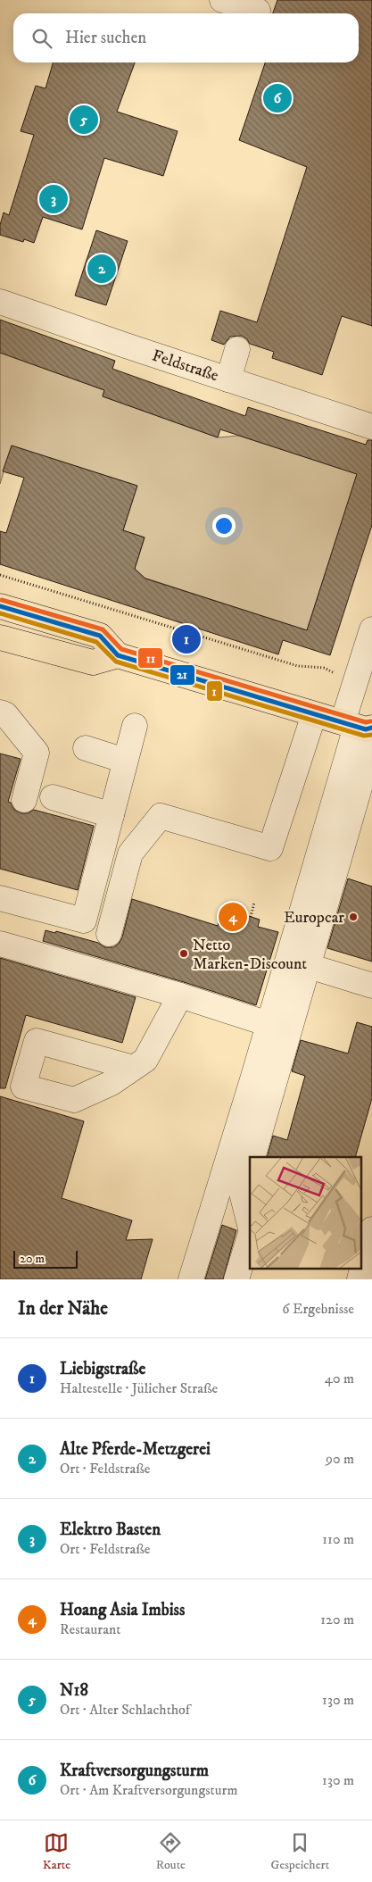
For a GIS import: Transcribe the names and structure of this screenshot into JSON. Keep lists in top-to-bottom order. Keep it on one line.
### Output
{"streets":{"street":["Feldstraße"]},"places":["Europcar","Netto Marken-Discount"],"lines":["transit line 11","transit line 21","transit line 1"],"scale_bar":"20 m","page":{"search":"Hier suchen","pins":["6","5","3","2","1","4"],"scale":"20 m","heading":["In der Nähe","6 Ergebnisse"],"list":[{"mark":"1","name":"Liebigstraße","note":"Haltestelle · Jülicher Straße","value":"40 m"},{"mark":"2","name":"Alte Pferde-Metzgerei","note":"Ort · Feldstraße","value":"90 m"},{"mark":"3","name":"Elektro Basten","note":"Ort · Feldstraße","value":"110 m"},{"mark":"4","name":"Hoang Asia Imbiss","note":"Restaurant","value":"120 m"},{"mark":"5","name":"N18","note":"Ort · Alter Schlachthof","value":"130 m"},{"mark":"6","name":"Kraftversorgungsturm","note":"Ort · Am Kraftversorgungsturm","value":"130 m"}],"nav":["Karte","Route","Gespeichert"]}}
